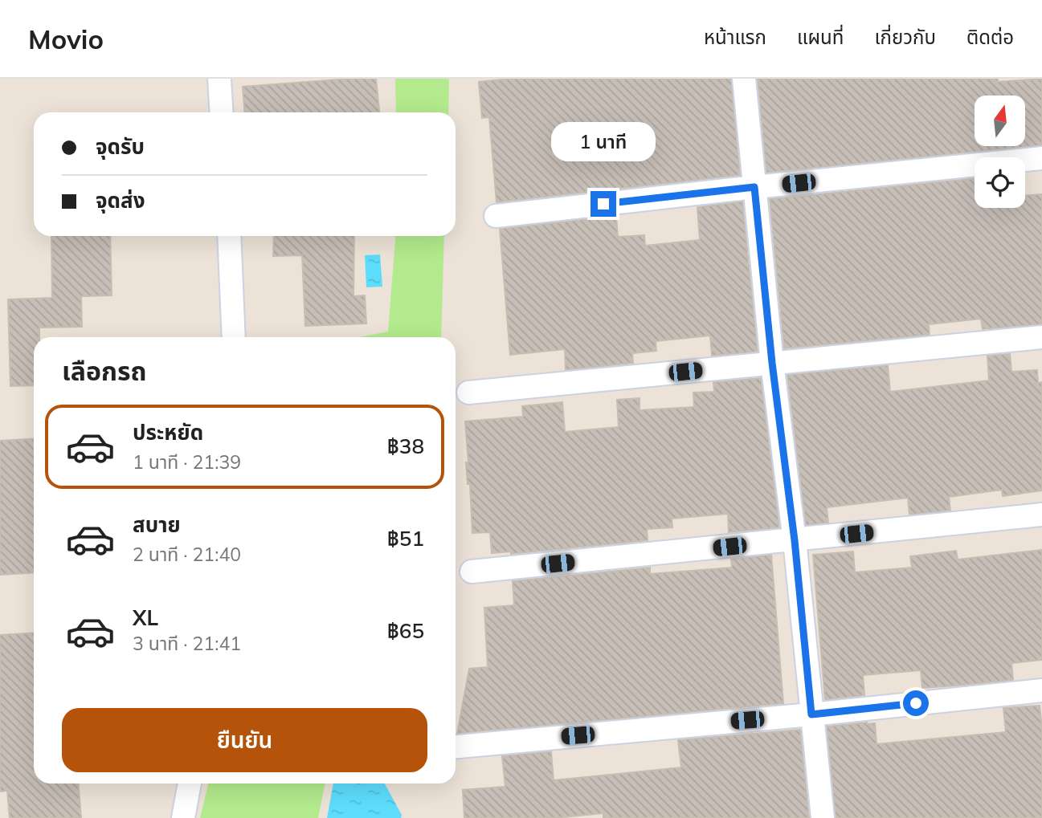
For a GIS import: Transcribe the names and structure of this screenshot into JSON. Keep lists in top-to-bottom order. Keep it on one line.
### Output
{"north":"top","page":{"header":"Movio","nav":["หน้าแรก","แผนที่","เกี่ยวกับ","ติดต่อ"],"banner":["จุดรับ","จุดส่ง"],"bubble":"1 นาที","heading":"เลือกรถ","list":[{"name":"ประหยัด","note":"1 นาที · 21:39","value":"฿38"},{"name":"สบาย","note":"2 นาที · 21:40","value":"฿51"},{"name":"XL","note":"3 นาที · 21:41","value":"฿65"}],"buttons":"ยืนยัน"}}
